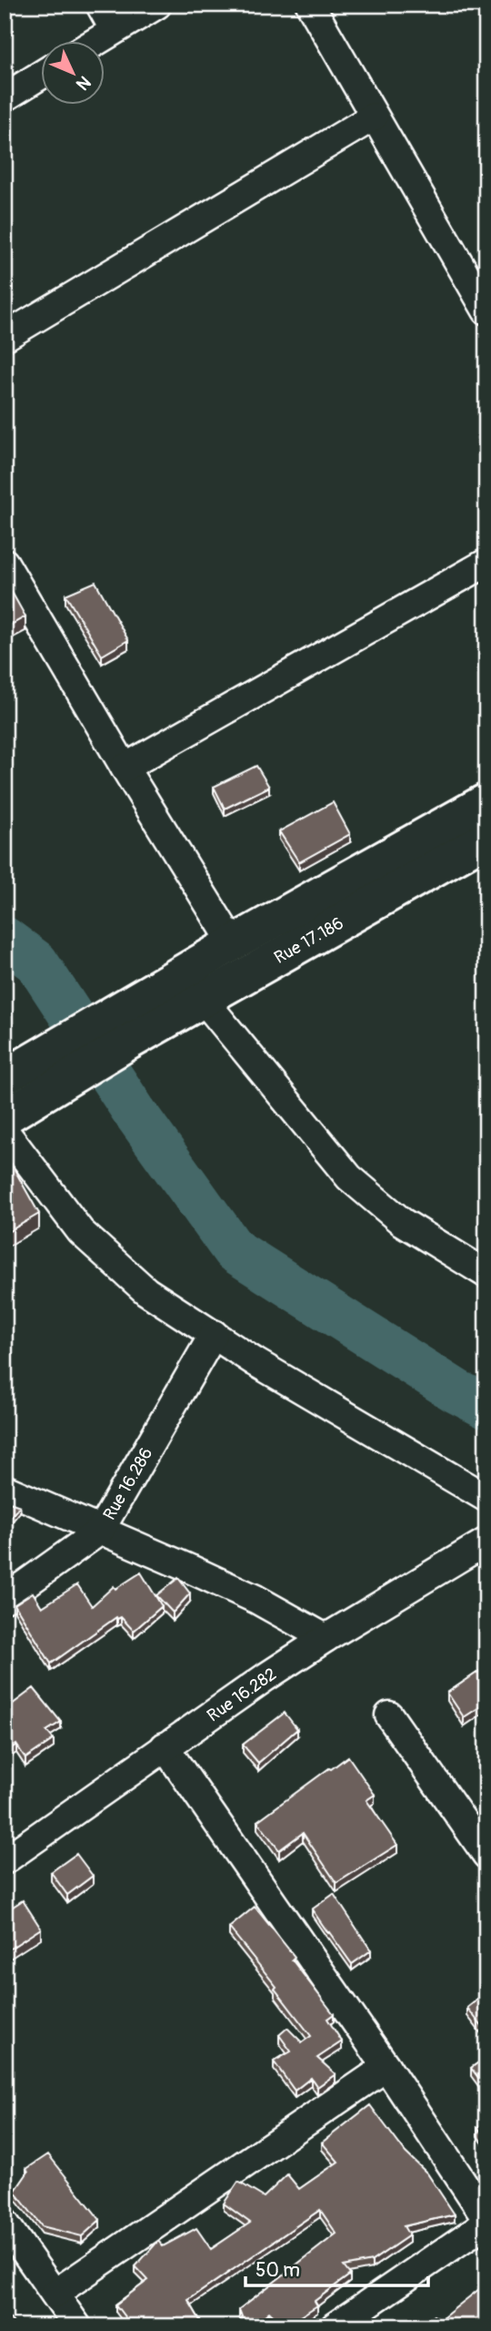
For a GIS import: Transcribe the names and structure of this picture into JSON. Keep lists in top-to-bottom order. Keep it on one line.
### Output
{"streets":{"main road":["Rue 17.186"],"street":["Rue 16.286","Rue 16.282"]},"scale_bar":"50 m","north":"bottom right"}
